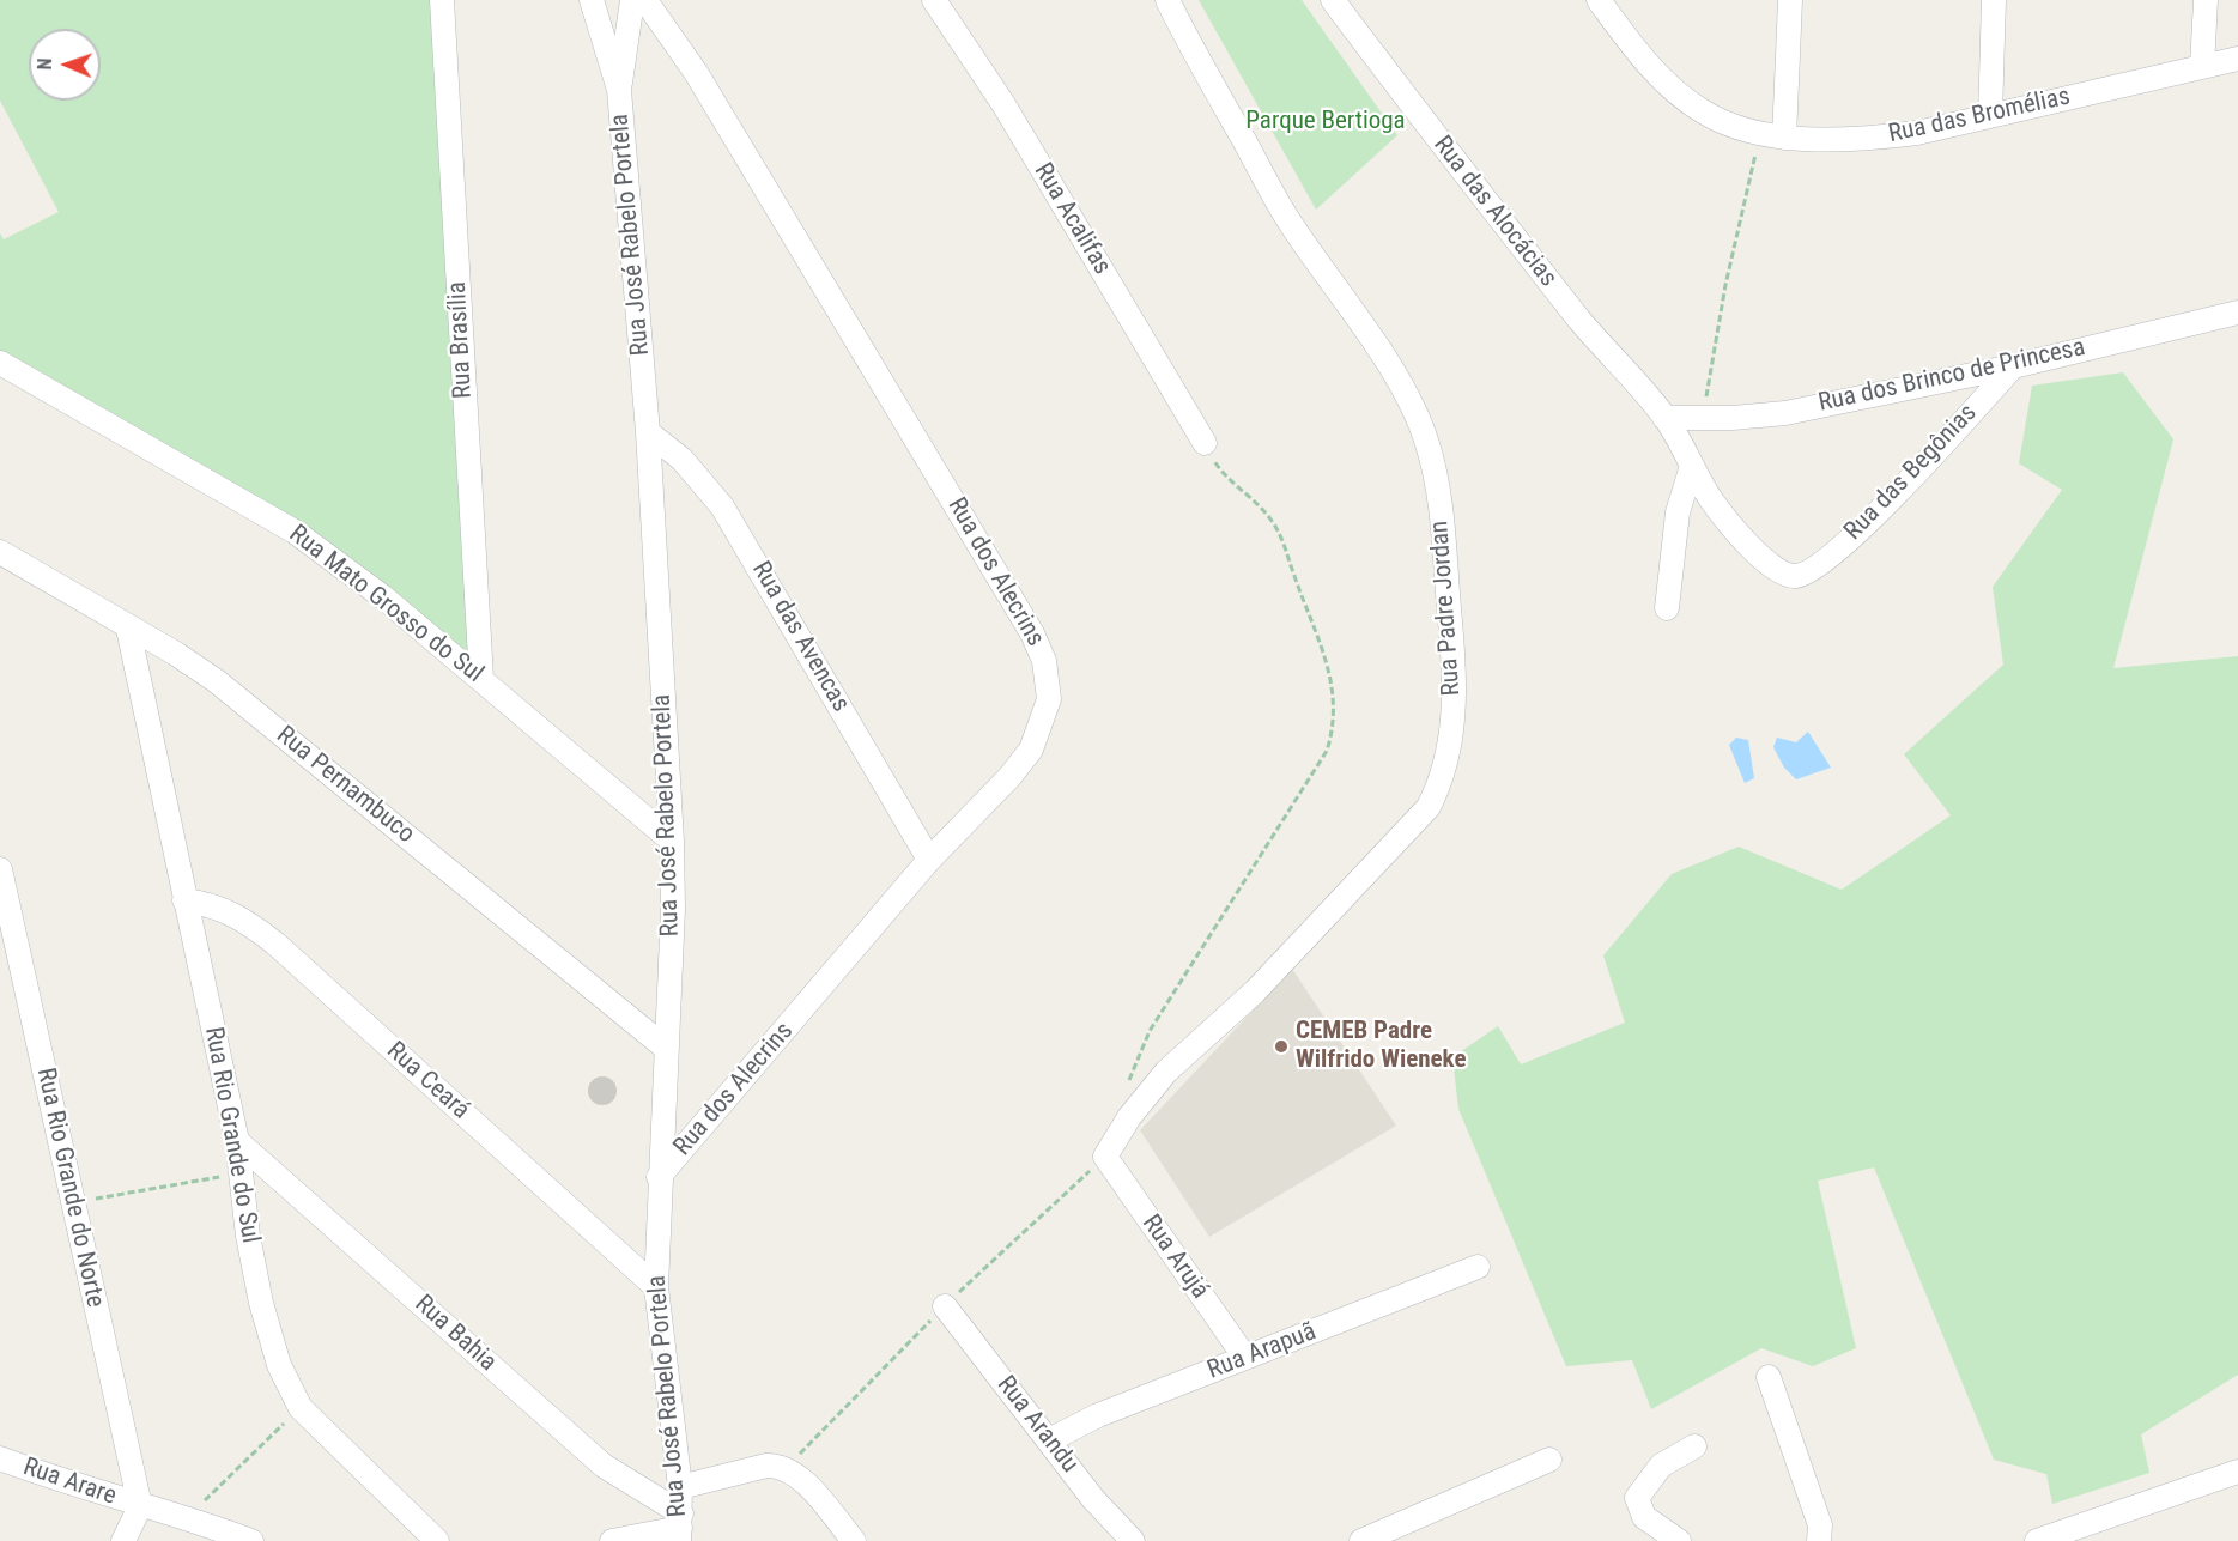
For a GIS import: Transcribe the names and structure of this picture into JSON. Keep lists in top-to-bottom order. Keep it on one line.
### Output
{"streets":{"street":["Rua das Bromélias","Rua das Alocácias","Rua Acalifas","Rua José Rabelo Portela","Rua Brasília","Rua dos Brinco de Princesa","Rua das Begônias","Rua dos Alecrins","Rua Mato Grosso do Sul","Rua Padre Jordan","Rua das Avencas","Rua Pernambuco","Rua Ceará","Rua Rio Grande do Sul","Rua Rio Grande do Norte","Rua Arujá","Rua Bahia","Rua Arapuã","Rua Arandu","Rua Arare"]},"crossings":[["Rua das Alocácias","Rua dos Brinco de Princesa"],["Rua José Rabelo Portela","Rua dos Alecrins"],["Rua José Rabelo Portela","Rua Mato Grosso do Sul"],["Rua José Rabelo Portela","Rua das Avencas"],["Rua José Rabelo Portela","Rua Pernambuco"],["Rua José Rabelo Portela","Rua Ceará"],["Rua José Rabelo Portela","Rua Bahia"],["Rua Brasília","Rua Mato Grosso do Sul"],["Rua dos Brinco de Princesa","Rua das Begônias"],["Rua dos Alecrins","Rua das Avencas"],["Rua Padre Jordan","Rua Arujá"],["Rua Pernambuco","Rua Rio Grande do Sul"],["Rua Ceará","Rua Rio Grande do Sul"],["Rua Rio Grande do Sul","Rua Bahia"],["Rua Rio Grande do Norte","Rua Arare"],["Rua Arujá","Rua Arapuã"],["Rua Arapuã","Rua Arandu"]],"parks":["Parque Bertioga"],"places":["CEMEB Padre Wilfrido Wieneke"],"north":"left"}
